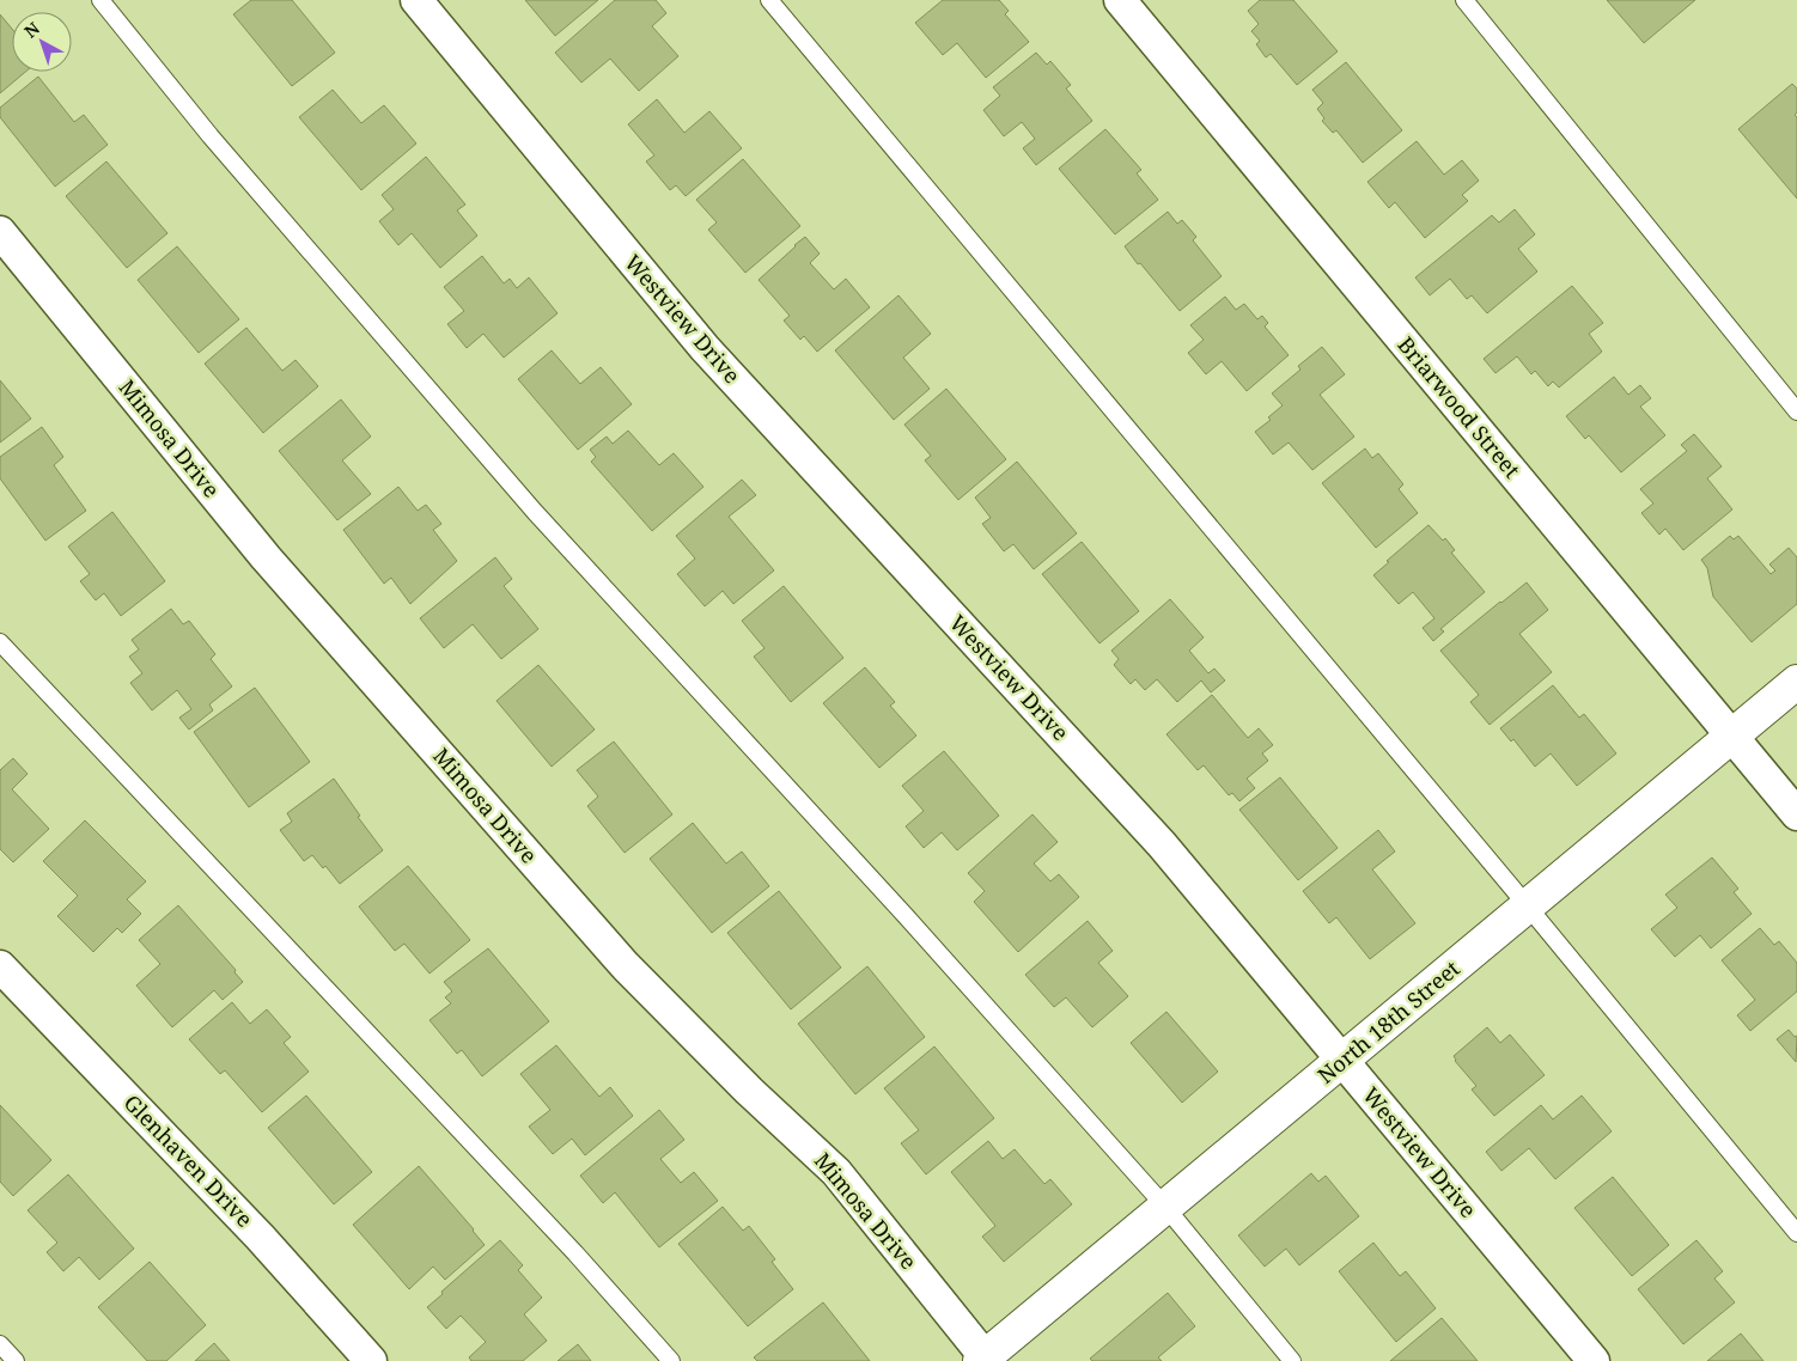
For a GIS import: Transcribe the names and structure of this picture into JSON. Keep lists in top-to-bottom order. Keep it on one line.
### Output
{"streets":{"street":["Westview Drive","Briarwood Street","Mimosa Drive","North 18th Street","Glenhaven Drive"]},"crossings":[["Westview Drive","North 18th Street"],["Briarwood Street","North 18th Street"],["Mimosa Drive","North 18th Street"]],"north":"top left"}
